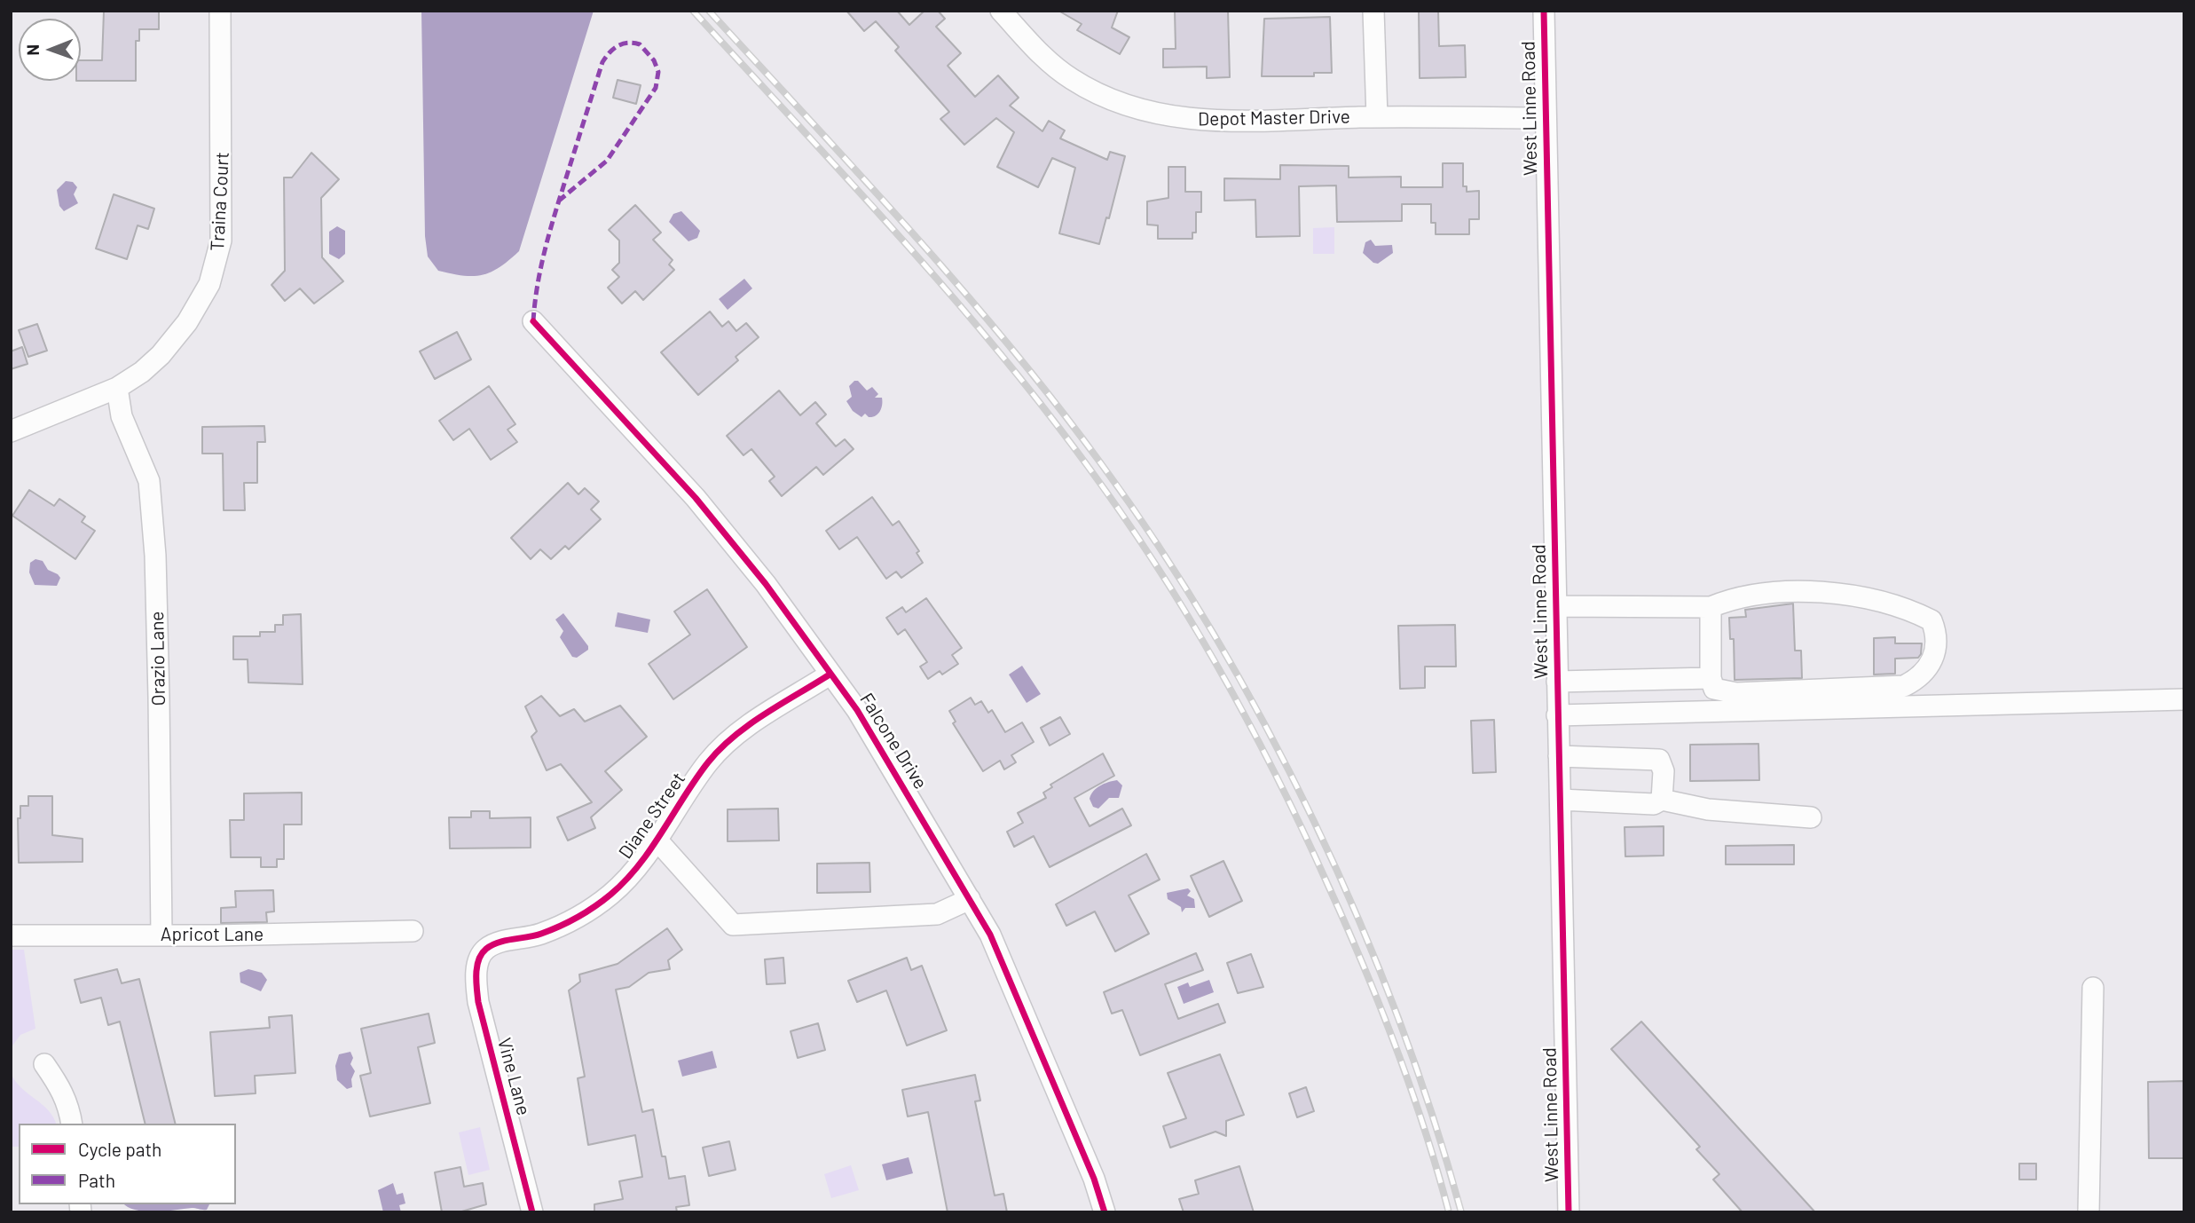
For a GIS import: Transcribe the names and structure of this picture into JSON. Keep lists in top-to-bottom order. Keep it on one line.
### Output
{"streets":{"street":["West Linne Road","Depot Master Drive","Traina Court","Orazio Lane","Falcone Drive","Diane Street","Apricot Lane","Vine Lane"]},"crossings":[["West Linne Road","Depot Master Drive"],["Traina Court","Orazio Lane"],["Orazio Lane","Apricot Lane"],["Falcone Drive","Diane Street"],["Diane Street","Vine Lane"]],"legend":["Cycle path","Path"],"north":"left"}
